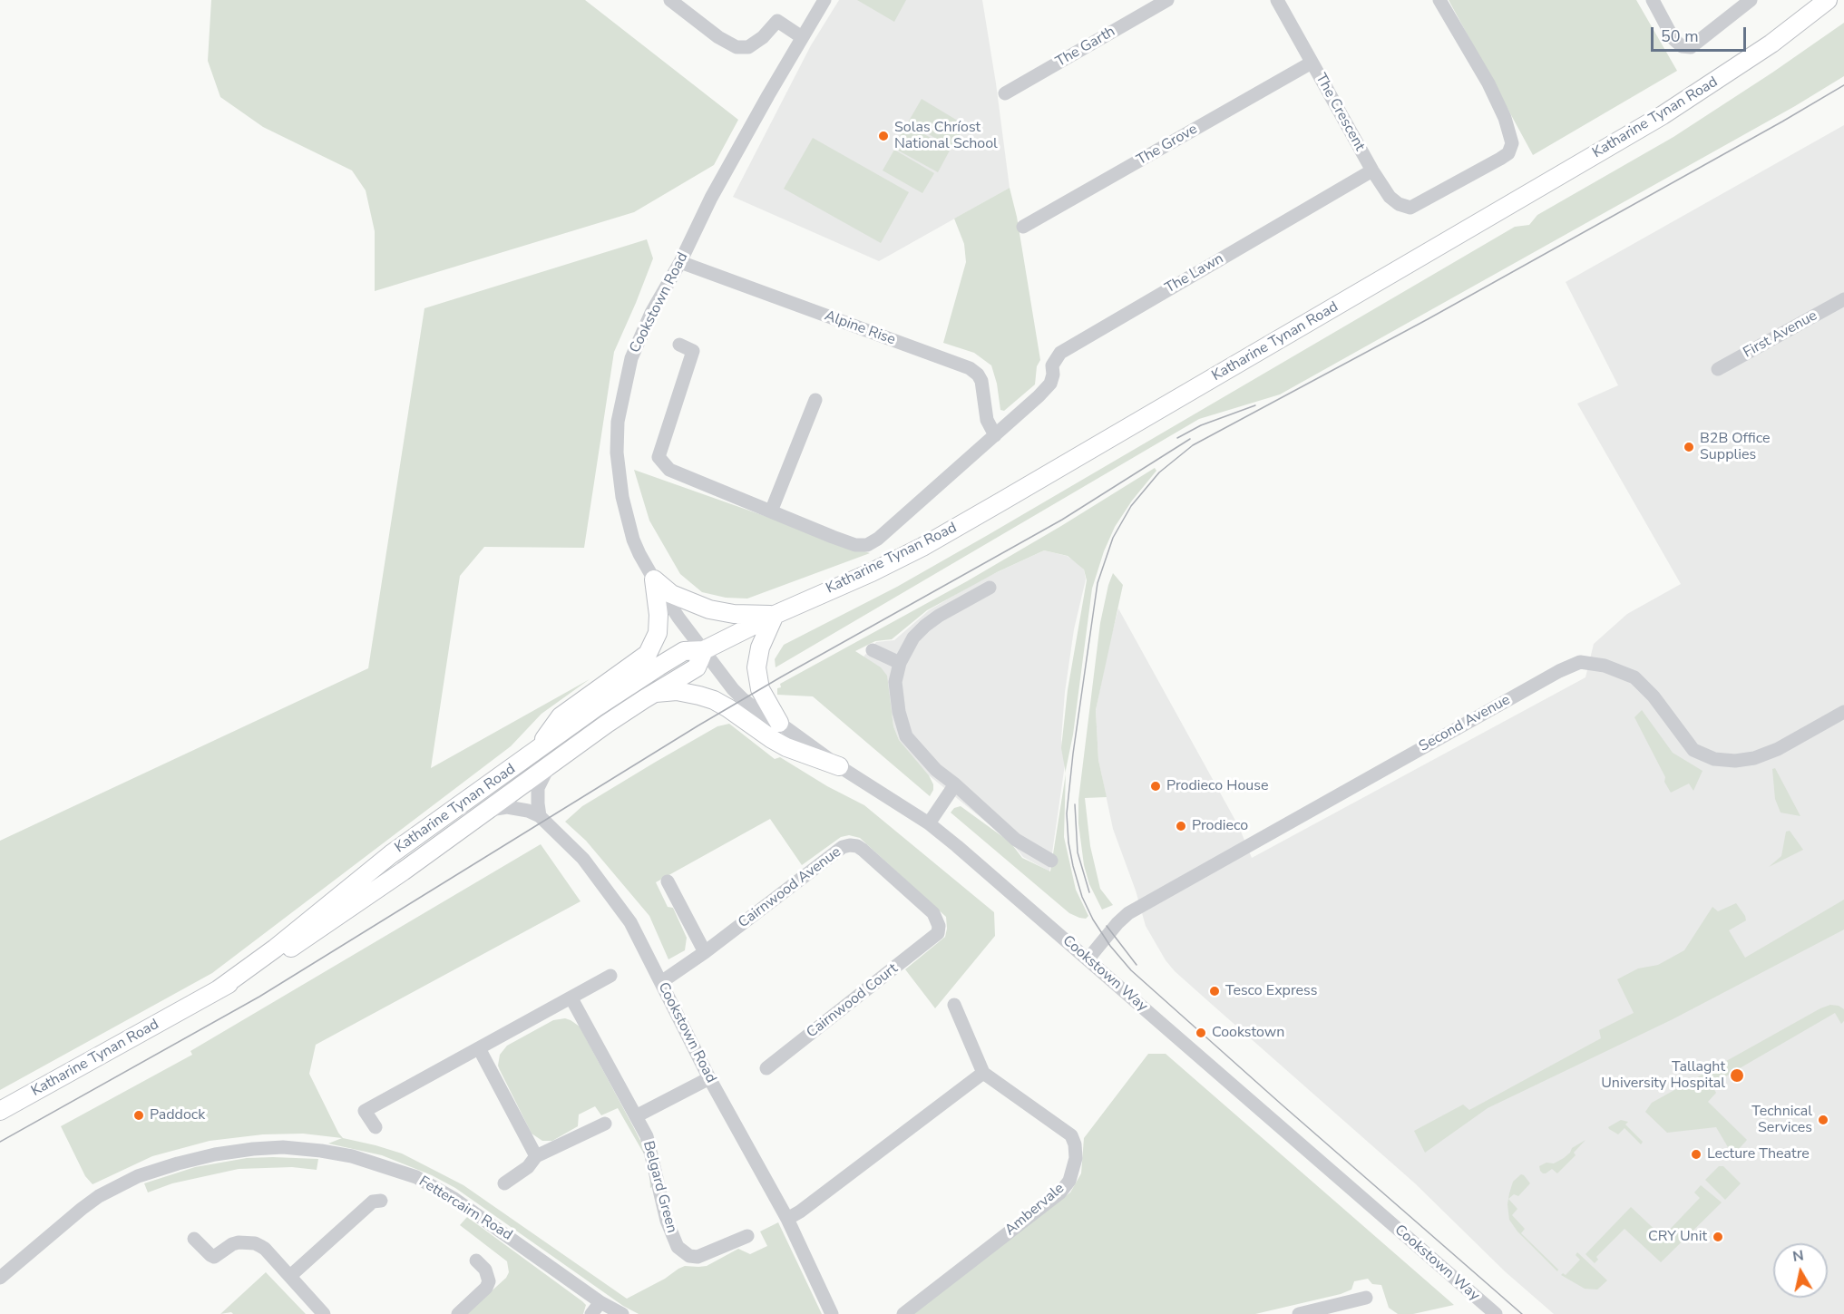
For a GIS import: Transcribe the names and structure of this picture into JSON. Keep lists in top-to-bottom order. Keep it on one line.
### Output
{"streets":{"main road":["Katharine Tynan Road"],"street":["The Garth","The Crescent","The Grove","The Lawn","Cookstown Road","Alpine Rise","First Avenue","Second Avenue","Cairnwood Avenue","Cookstown Way","Cairnwood Court","Belgard Green","Fettercairn Road","Ambervale"]},"crossings":[["The Crescent","The Grove"],["The Crescent","The Lawn"],["Katharine Tynan Road","Cookstown Road"],["Katharine Tynan Road","Cookstown Way"],["The Lawn","Alpine Rise"],["Cookstown Road","Alpine Rise"],["Cookstown Road","Cairnwood Avenue"],["Cookstown Road","Cookstown Way"],["Second Avenue","Cookstown Way"],["Cairnwood Avenue","Cairnwood Court"]],"places":["Solas Chríost National School","B2B Office Supplies","Prodieco House","Prodieco","Tesco Express","Cookstown","Tallaght University Hospital","Paddock","Technical Services","Lecture Theatre","CRY Unit"],"scale_bar":"50 m","north":"top"}
